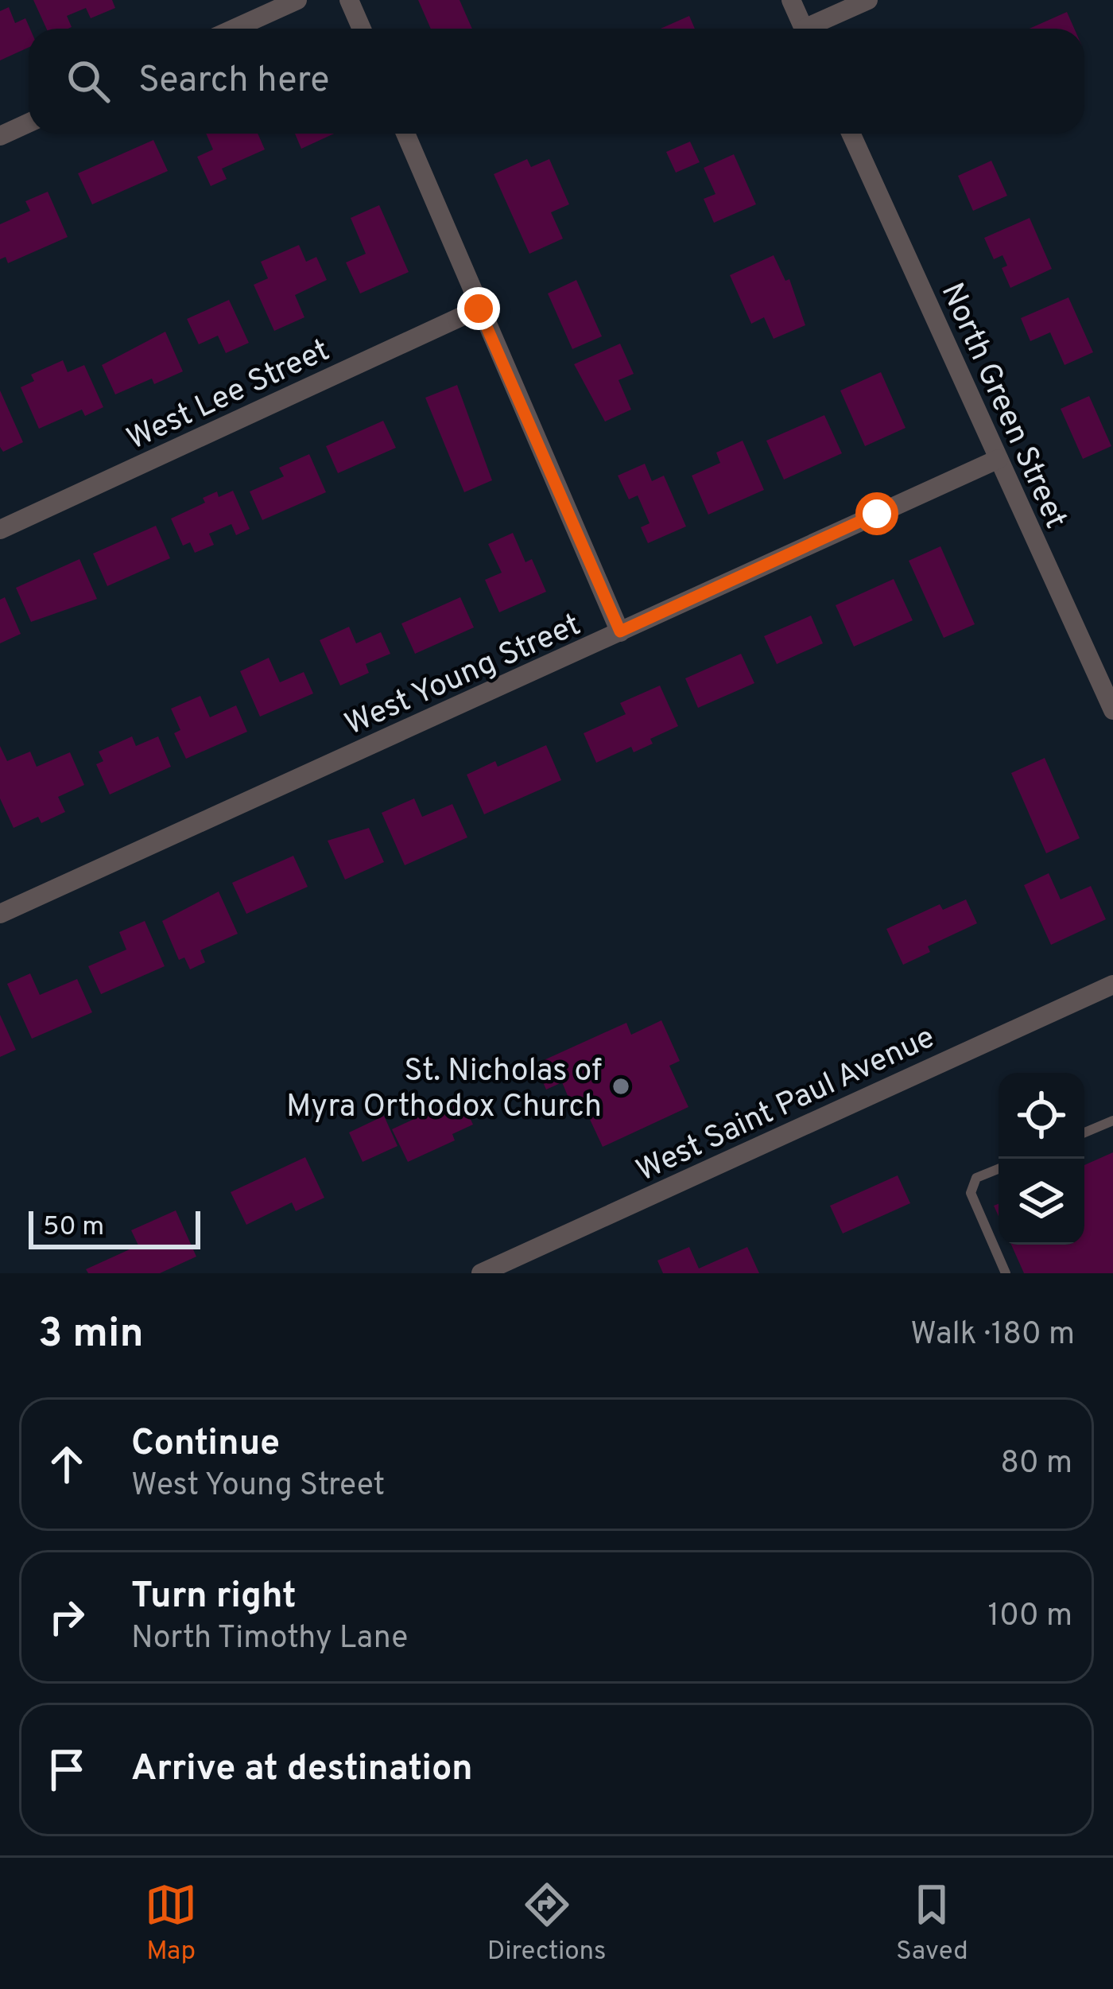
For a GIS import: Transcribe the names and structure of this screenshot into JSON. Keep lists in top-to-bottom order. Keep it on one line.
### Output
{"streets":{"street":["West Lee Street","North Green Street","West Young Street","West Saint Paul Avenue"]},"crossings":[["North Green Street","West Young Street"]],"places":["St. Nicholas of Myra Orthodox Church"],"scale_bar":"50 m","page":{"search":"Search here","scale":"50 m","heading":["3 min","Walk · 180 m"],"list":[["Continue","West Young Street","80 m"],["Turn right","North Timothy Lane","100 m"],"Arrive at destination"],"nav":["Map","Directions","Saved"]}}
